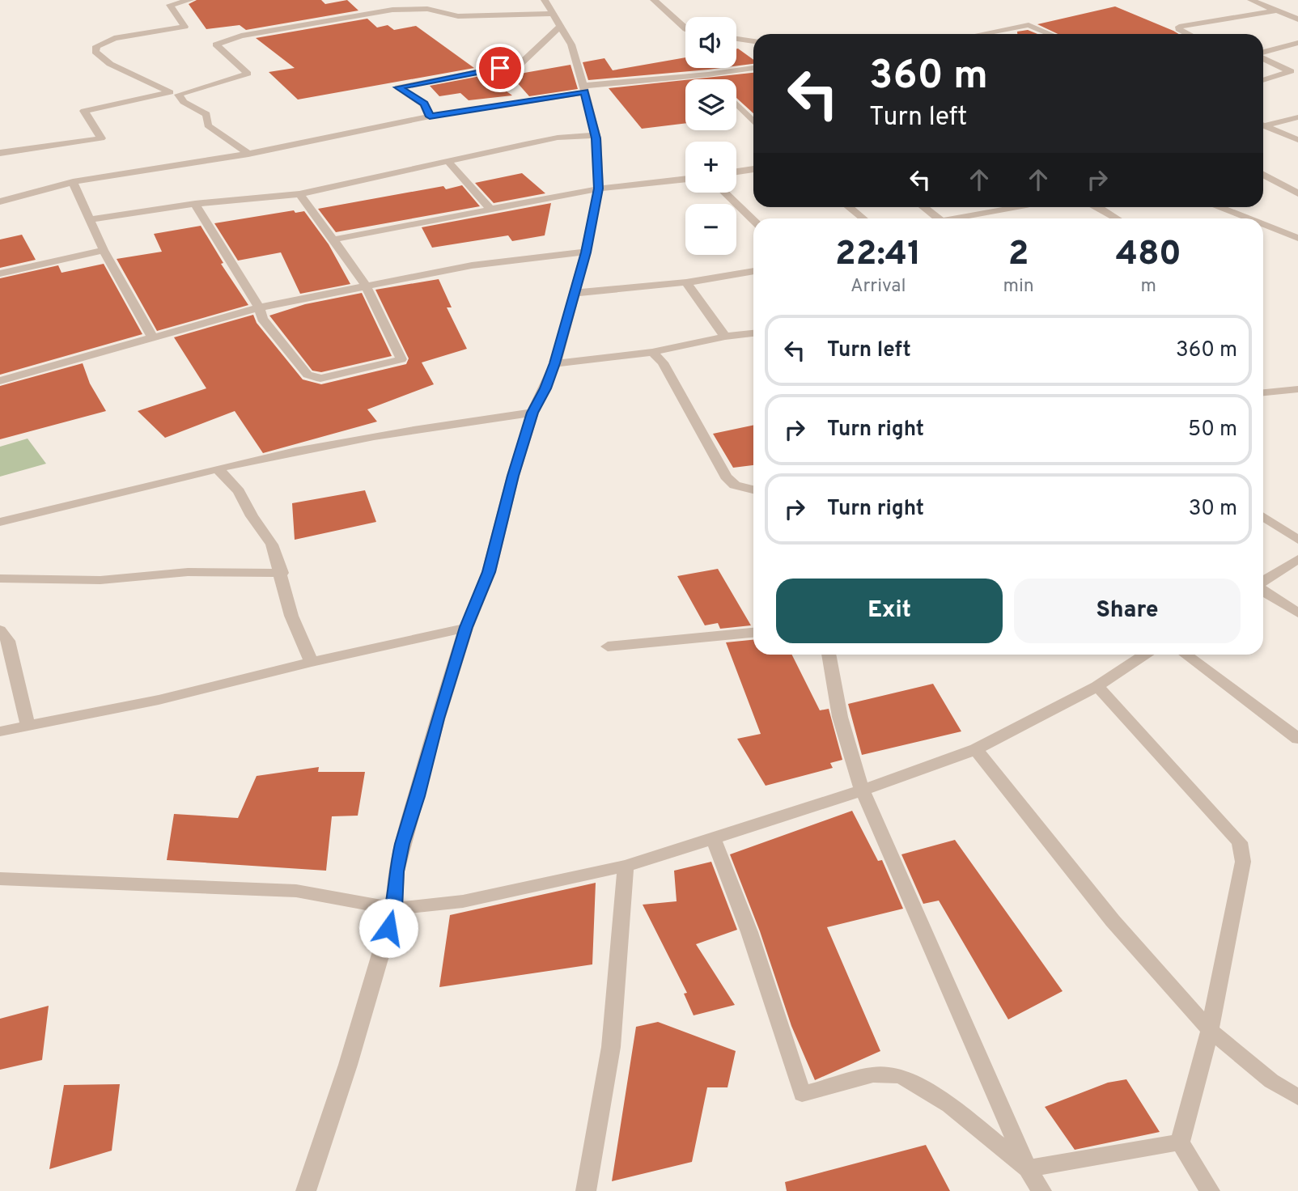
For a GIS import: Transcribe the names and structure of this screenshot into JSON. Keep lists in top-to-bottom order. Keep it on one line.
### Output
{"page":{"map_buttons":["+","−"],"turn":["360 m","Turn left"],"eta":["22:41","Arrival","2","min","480","m"],"list":[{"name":"Turn left","value":"360 m"},{"name":"Turn right","value":"50 m"},{"name":"Turn right","value":"30 m"}],"buttons":["Exit","Share"]}}
